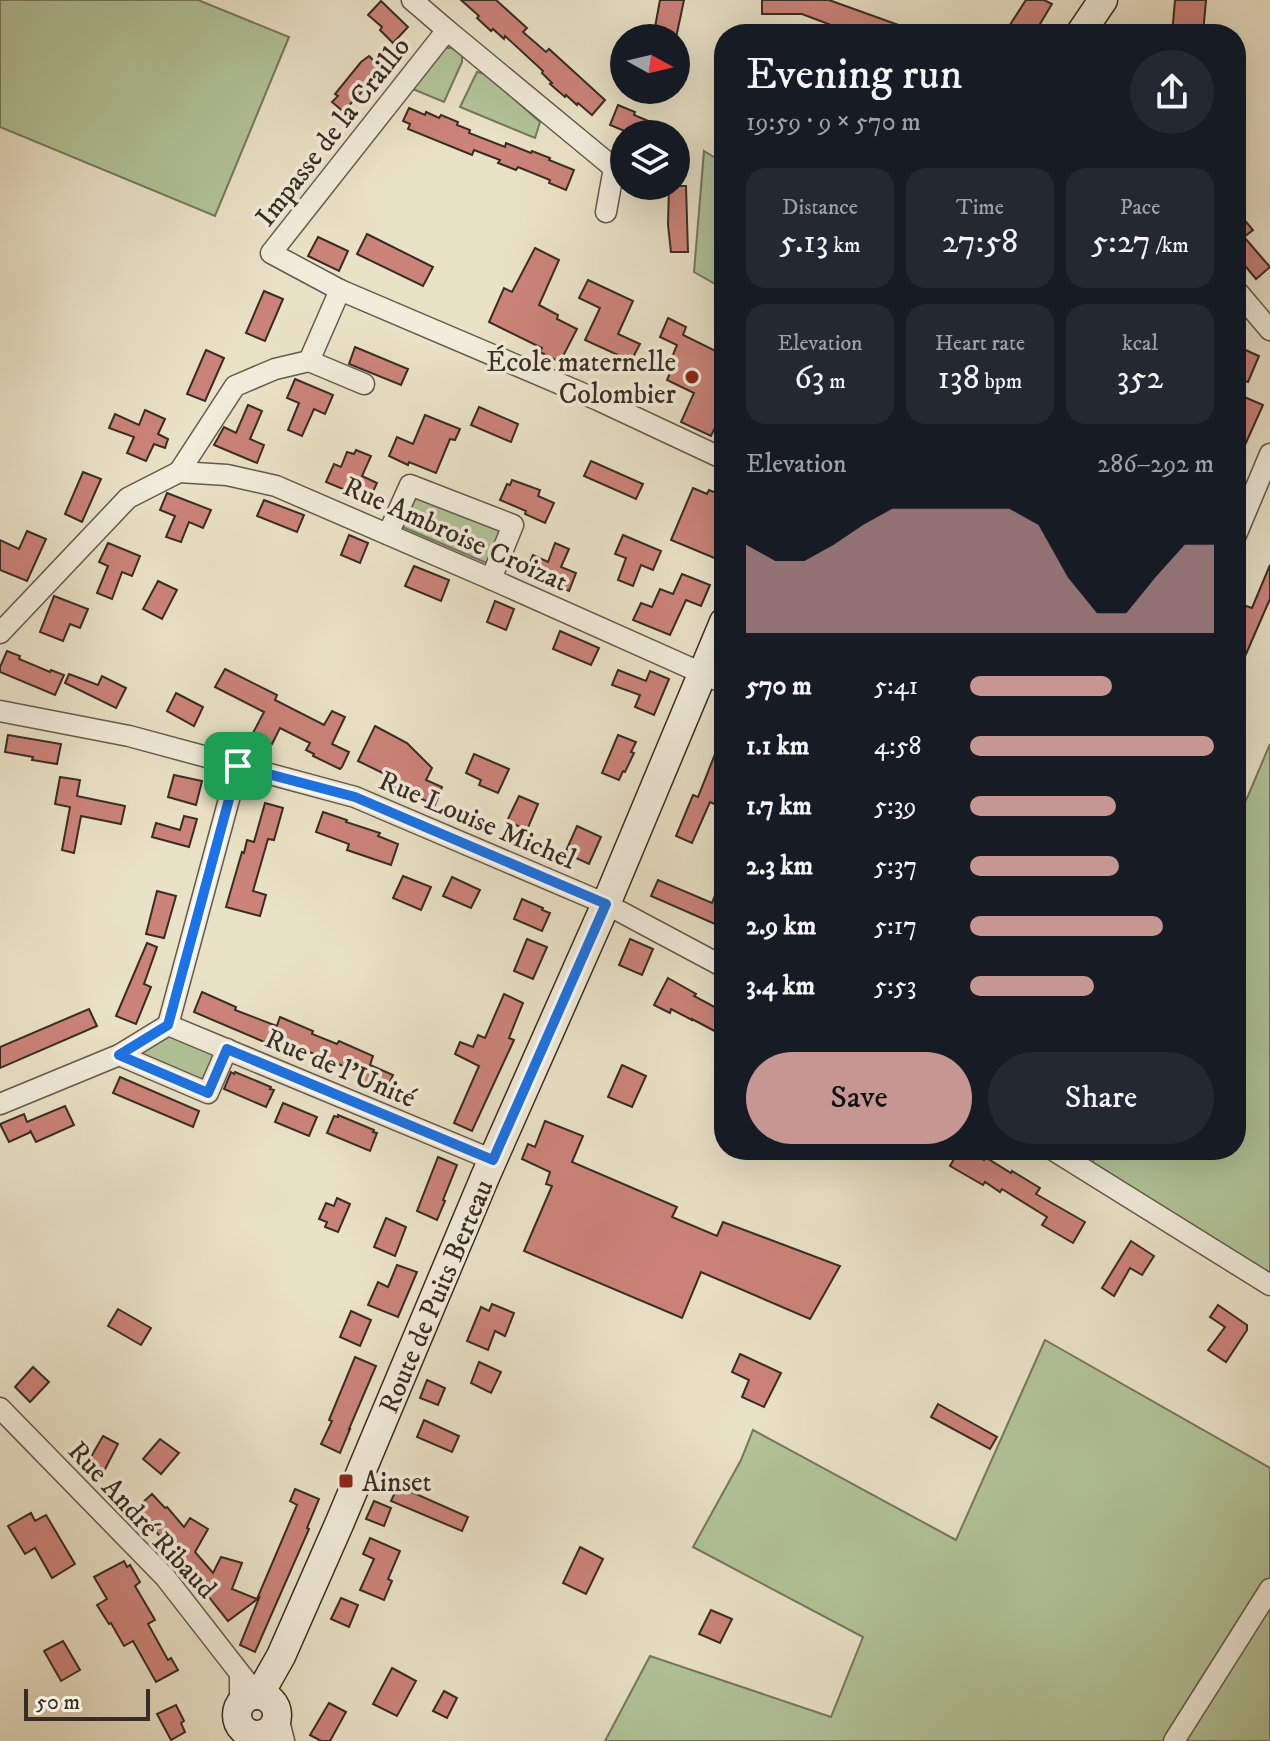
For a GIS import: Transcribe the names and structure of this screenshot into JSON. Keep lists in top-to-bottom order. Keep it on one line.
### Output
{"streets":{"street":["Impasse de la Craillo","Rue Ambroise Croizat","Rue Louise Michel","Rue de l'Unité","Route de Puits Berteau","Rue André Ribaud"]},"crossings":[["Rue Ambroise Croizat","Route de Puits Berteau"],["Rue Louise Michel","Route de Puits Berteau"],["Rue de l'Unité","Route de Puits Berteau"],["Route de Puits Berteau","Rue André Ribaud"]],"places":{"other":["École maternelle Colombier"],"transit":["Ainset"]},"scale_bar":"50 m","north":"right","page":{"heading":["Evening run","19:59 · 9 × 570 m"],"stats":[["Distance","5.13 km"],["Time","27:58"],["Pace","5:27 /km"],["Elevation","63 m"],["Heart rate","138 bpm"],["kcal","352"]],"chart":["Elevation","286–292 m"],"list":[{"name":"570 m","note":"5:41"},{"name":"1.1 km","note":"4:58"},{"name":"1.7 km","note":"5:39"},{"name":"2.3 km","note":"5:37"},{"name":"2.9 km","note":"5:17"},{"name":"3.4 km","note":"5:53"}],"buttons":["Save","Share"],"scale":"50 m"}}
